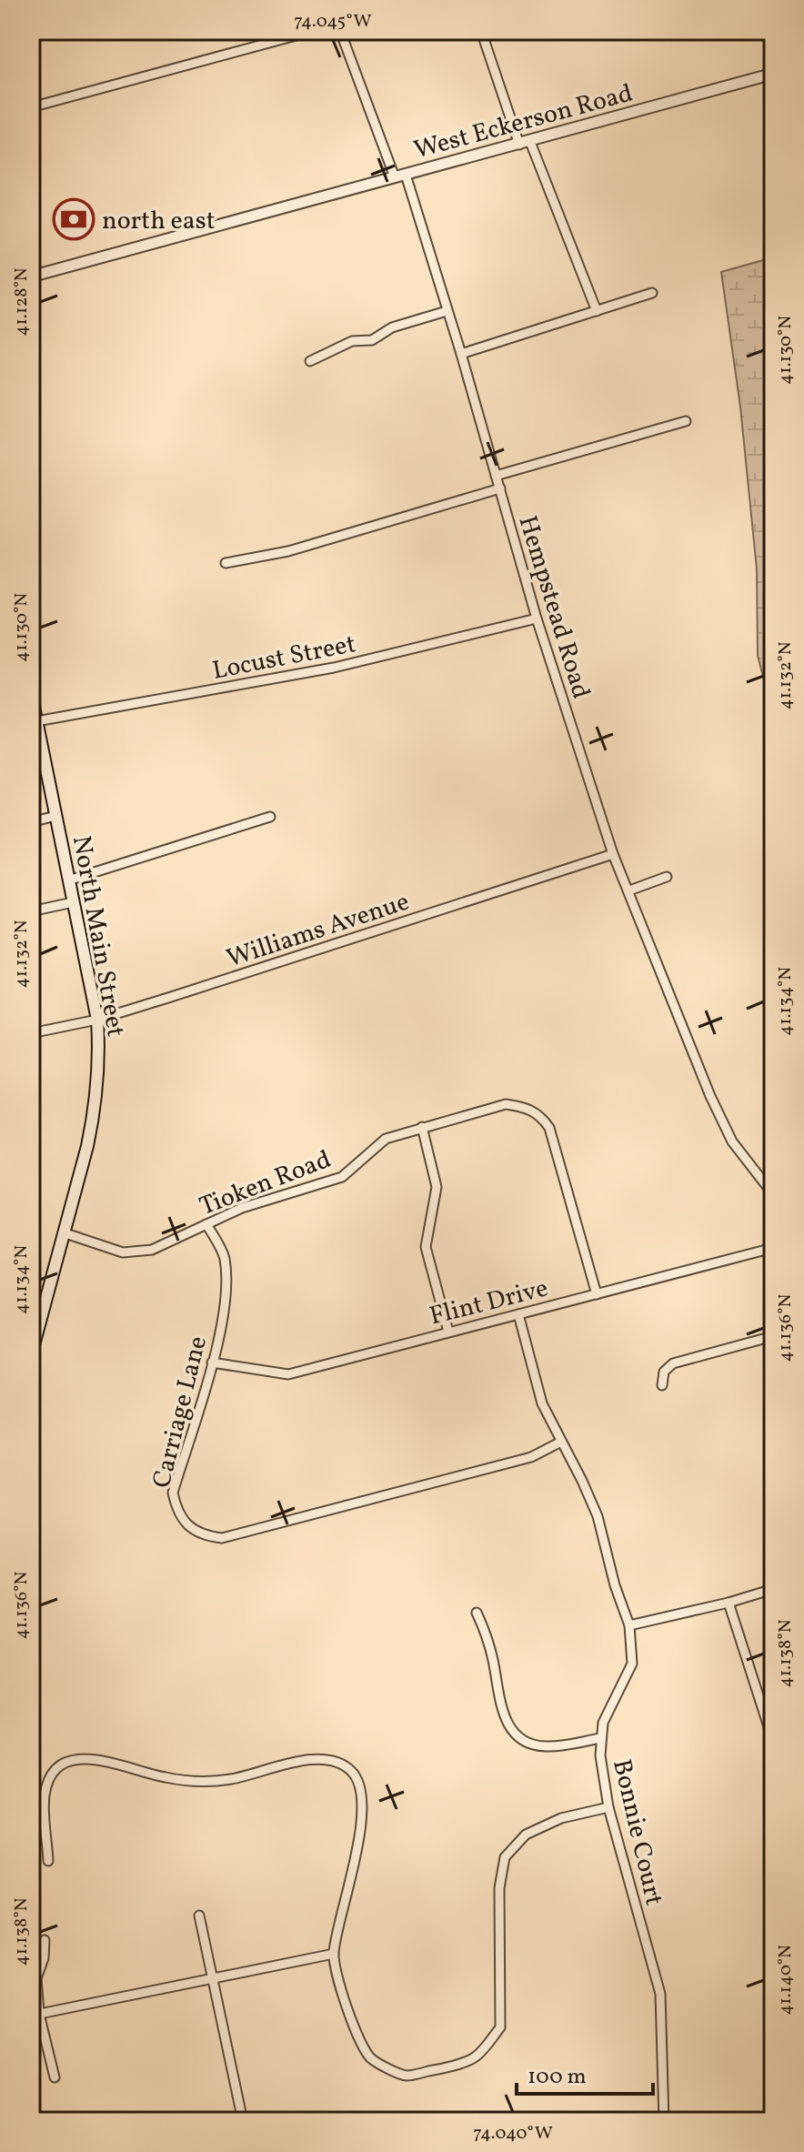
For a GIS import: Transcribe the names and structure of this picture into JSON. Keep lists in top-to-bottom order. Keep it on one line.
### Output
{"streets":{"main road":["North Main Street"],"street":["West Eckerson Road","Hempstead Road","Locust Street","Williams Avenue","Tioken Road","Flint Drive","Carriage Lane","Bonnie Court"]},"crossings":[["West Eckerson Road","Hempstead Road"],["Hempstead Road","Locust Street"],["Hempstead Road","Williams Avenue"],["Locust Street","North Main Street"],["Williams Avenue","North Main Street"],["North Main Street","Tioken Road"],["Tioken Road","Flint Drive"],["Tioken Road","Carriage Lane"],["Flint Drive","Carriage Lane"],["Flint Drive","Bonnie Court"],["Carriage Lane","Bonnie Court"]],"places":{"bank":["north east"]},"scale_bar":"100 m","coordinates":["74.045°W","41.128°N","41.130°N","41.132°N","41.134°N","41.136°N","41.138°N","41.140°N","74.040°W"]}
